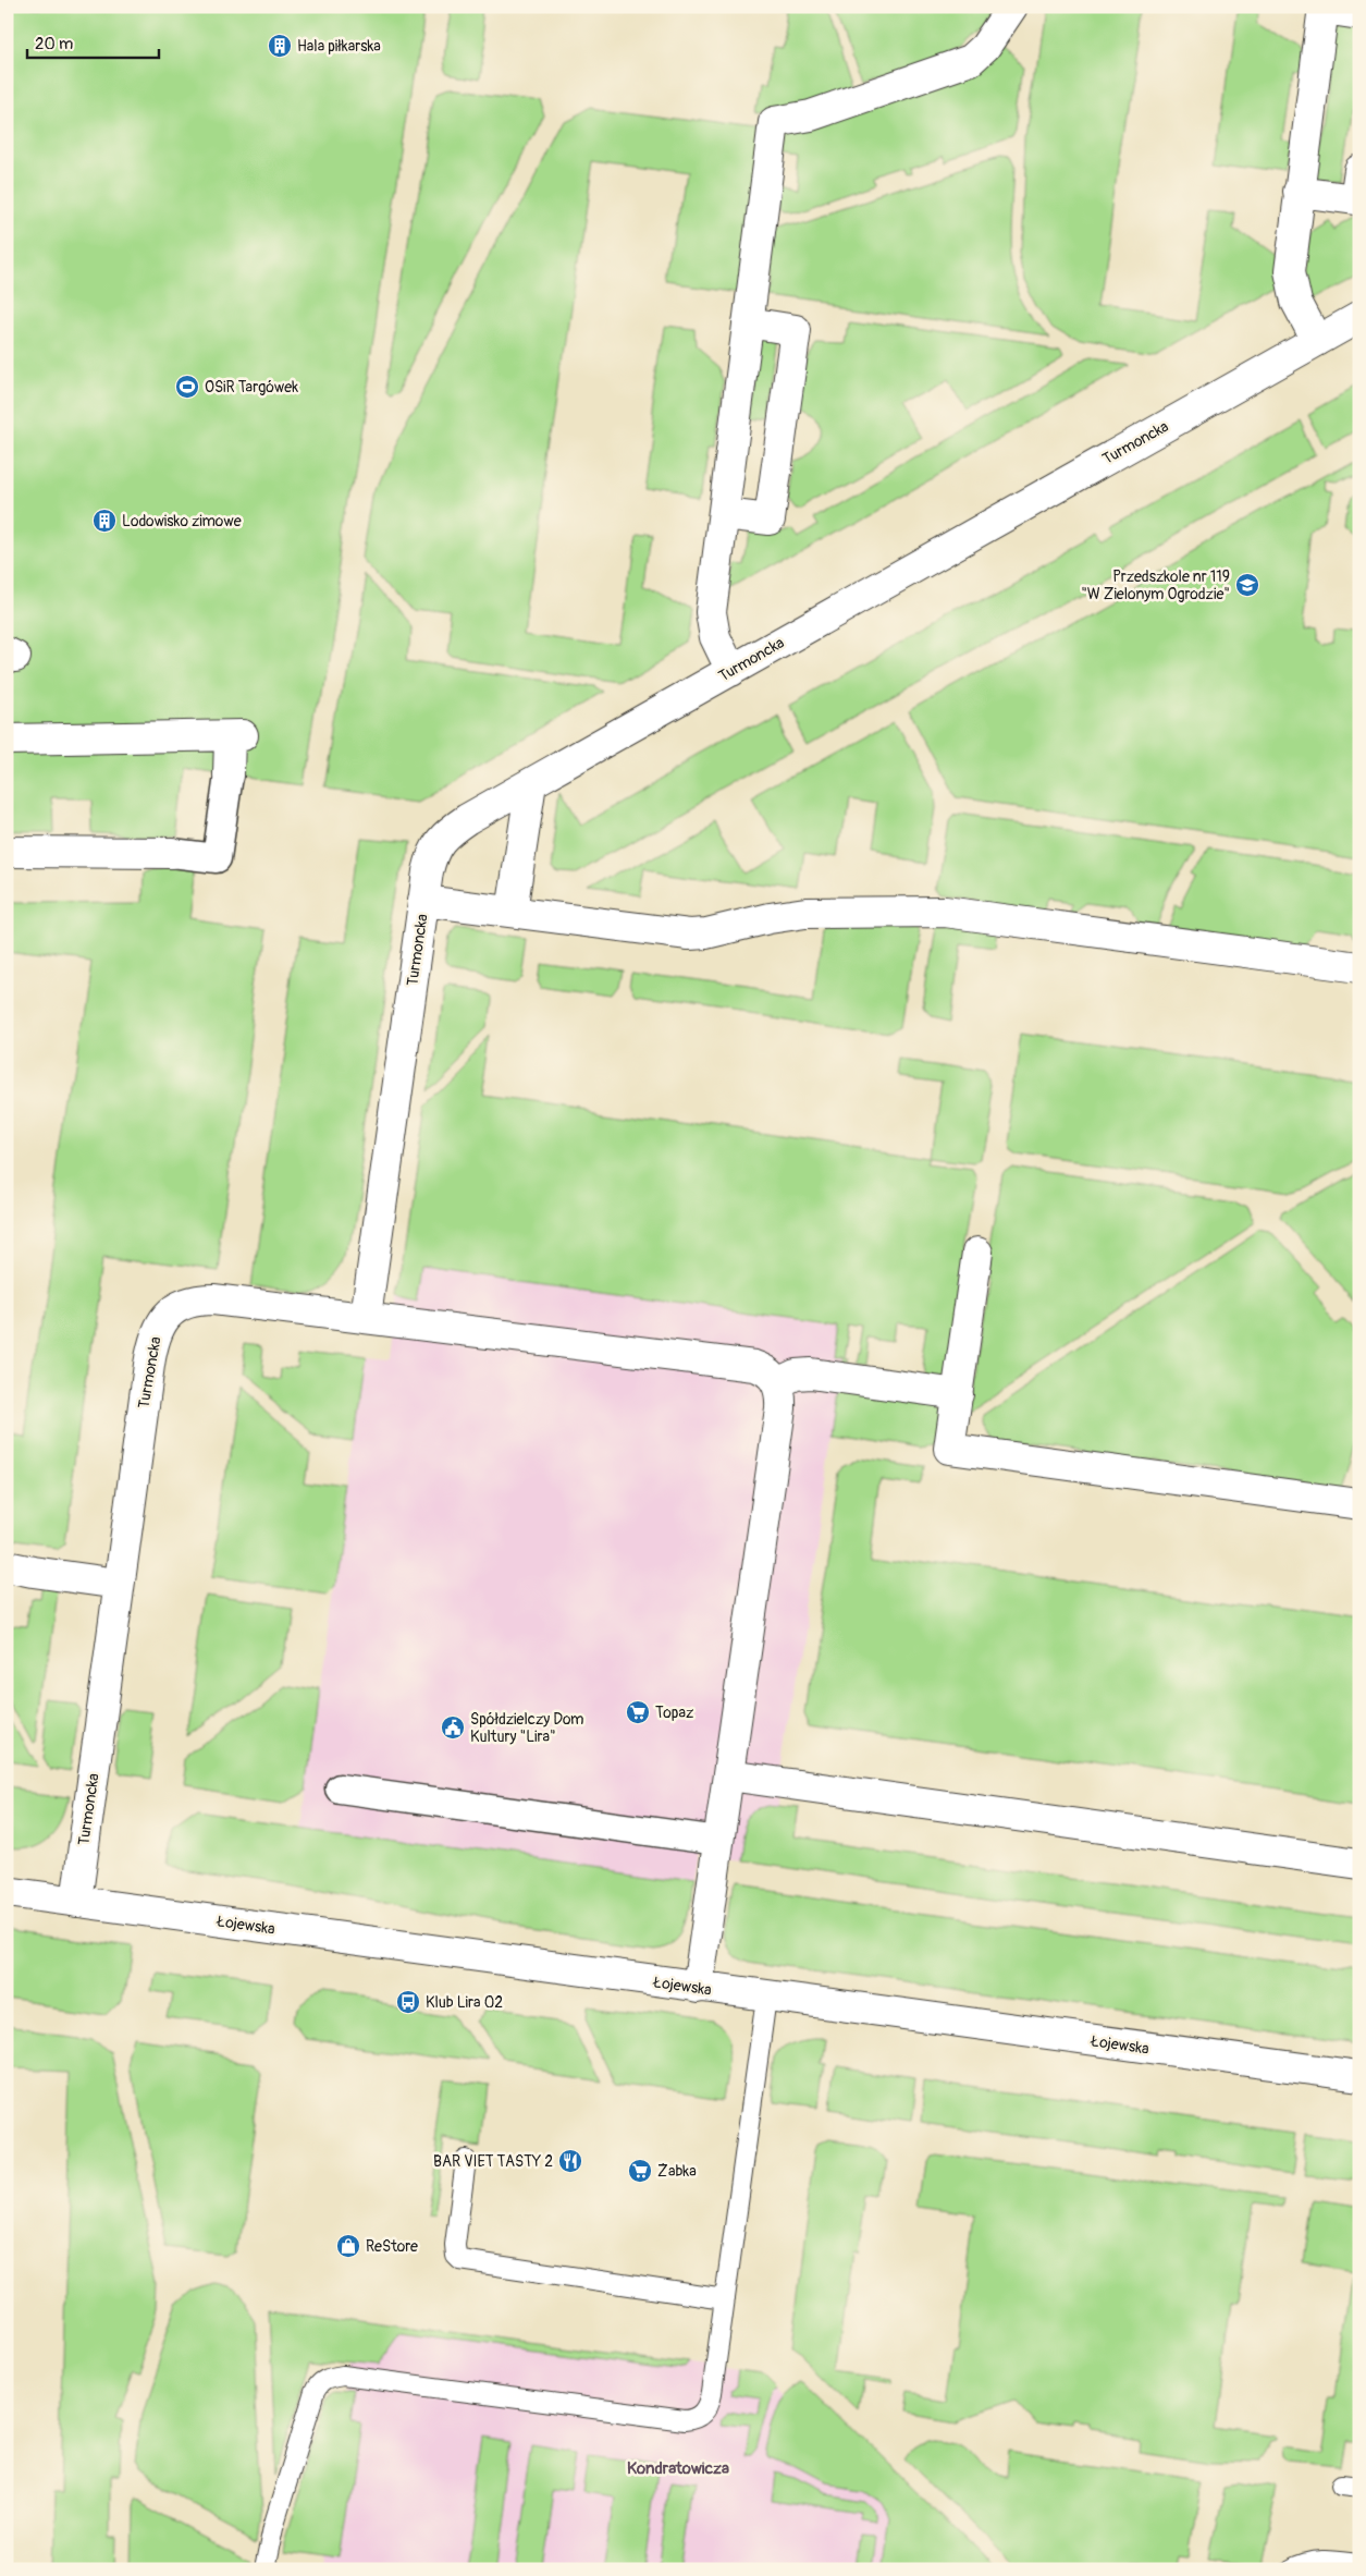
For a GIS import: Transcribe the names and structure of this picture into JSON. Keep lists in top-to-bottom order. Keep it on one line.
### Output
{"streets":{"street":["Turmoncka","Łojewska"]},"crossings":[["Turmoncka","Łojewska"]],"districts":["Kondratowicza"],"places":{"building":["Hala piłkarska","Lodowisko zimowe"],"sports":["OSiR Targówek"],"school or university":["Przedszkole nr 119 \"W Zielonym Ogrodzie\""],"supermarket":["Topaz","Żabka"],"public building":["Spółdzielczy Dom Kultury \"Lira\""],"bus stop":["Klub Lira 02"],"restaurant":["BAR VIET TASTY 2"],"shop":["ReStore"]},"scale_bar":"20 m"}
